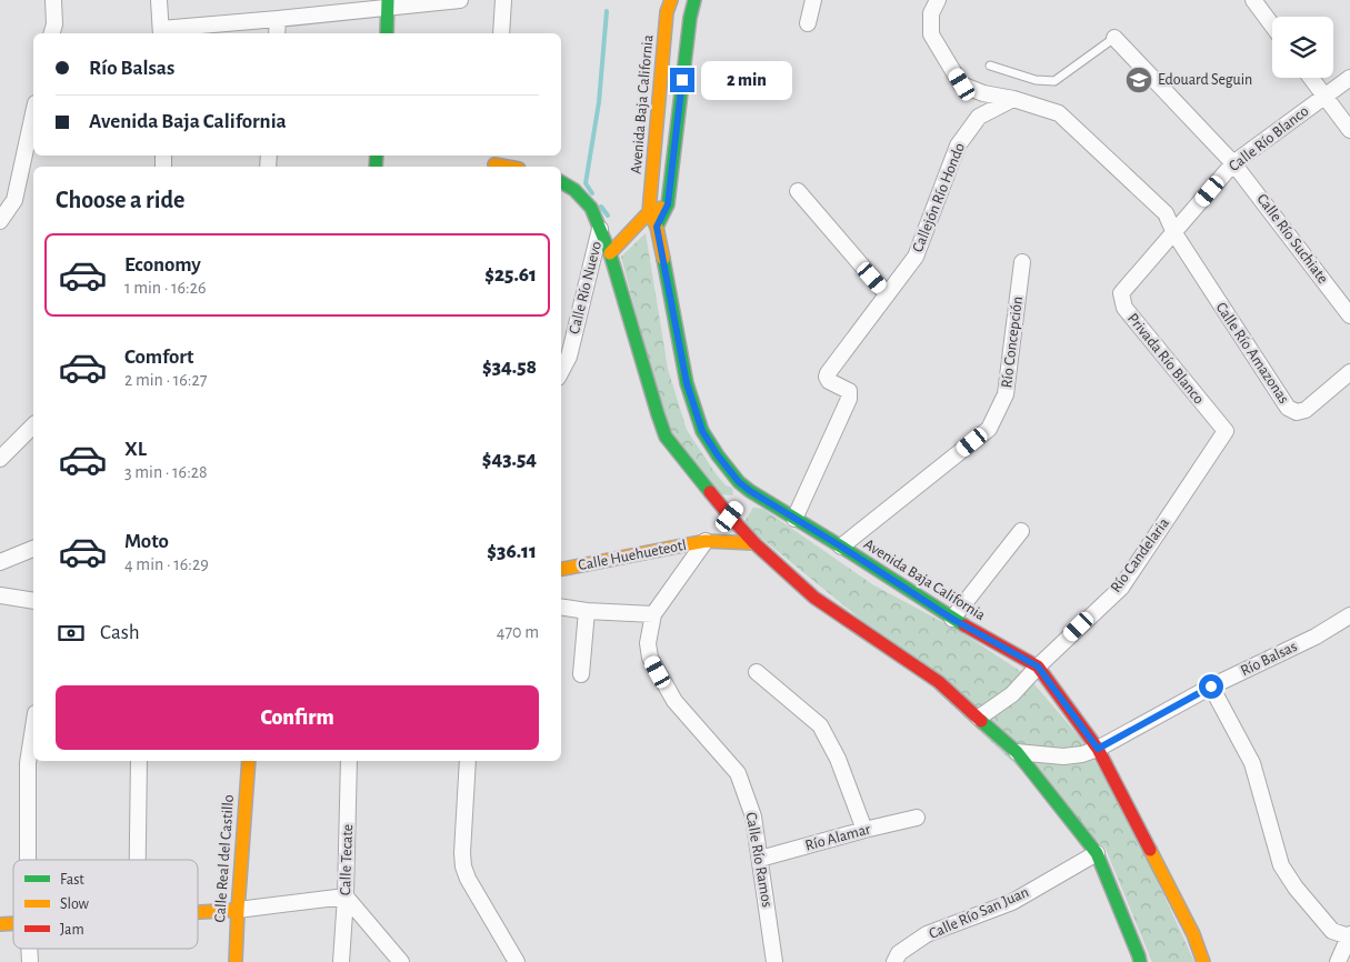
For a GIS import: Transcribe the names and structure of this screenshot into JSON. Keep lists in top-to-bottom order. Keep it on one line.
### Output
{"streets":{"street":["Avenida Baja California","Calle Río Blanco","Callejón Río Hondo","Calle Río Suchiate","Calle Río Nuevo","Río Concepción","Calle Río Amazonas","Privada Río Blanco","Calle Huehueteotl","Río Candelaria","Río Balsas","Río Alamar","Calle Real del Castillo","Calle Tecate","Calle Río Ramos","Calle Río San Juan"]},"crossings":[["Avenida Baja California","Callejón Río Hondo"],["Avenida Baja California","Calle Río Nuevo"],["Avenida Baja California","Río Concepción"],["Avenida Baja California","Calle Huehueteotl"],["Avenida Baja California","Río Candelaria"],["Avenida Baja California","Río Balsas"],["Avenida Baja California","Calle Río Ramos"],["Avenida Baja California","Calle Río San Juan"],["Calle Río Blanco","Calle Río Suchiate"],["Calle Río Blanco","Calle Río Amazonas"],["Calle Río Blanco","Privada Río Blanco"],["Calle Río Amazonas","Privada Río Blanco"],["Privada Río Blanco","Río Candelaria"],["Calle Huehueteotl","Calle Río Ramos"],["Río Alamar","Calle Río Ramos"]],"places":{"school or university":["Edouard Seguin"]},"legend":["Fast","Slow","Jam"],"page":{"banner":["Río Balsas","Avenida Baja California"],"bubble":"2 min","heading":"Choose a ride","list":[{"name":"Economy","note":"1 min · 16:26","value":"$25.61"},{"name":"Comfort","note":"2 min · 16:27","value":"$34.58"},{"name":"XL","note":"3 min · 16:28","value":"$43.54"},{"name":"Moto","note":"4 min · 16:29","value":"$36.11"}],"pay":["Cash","470 m"],"buttons":"Confirm"}}
